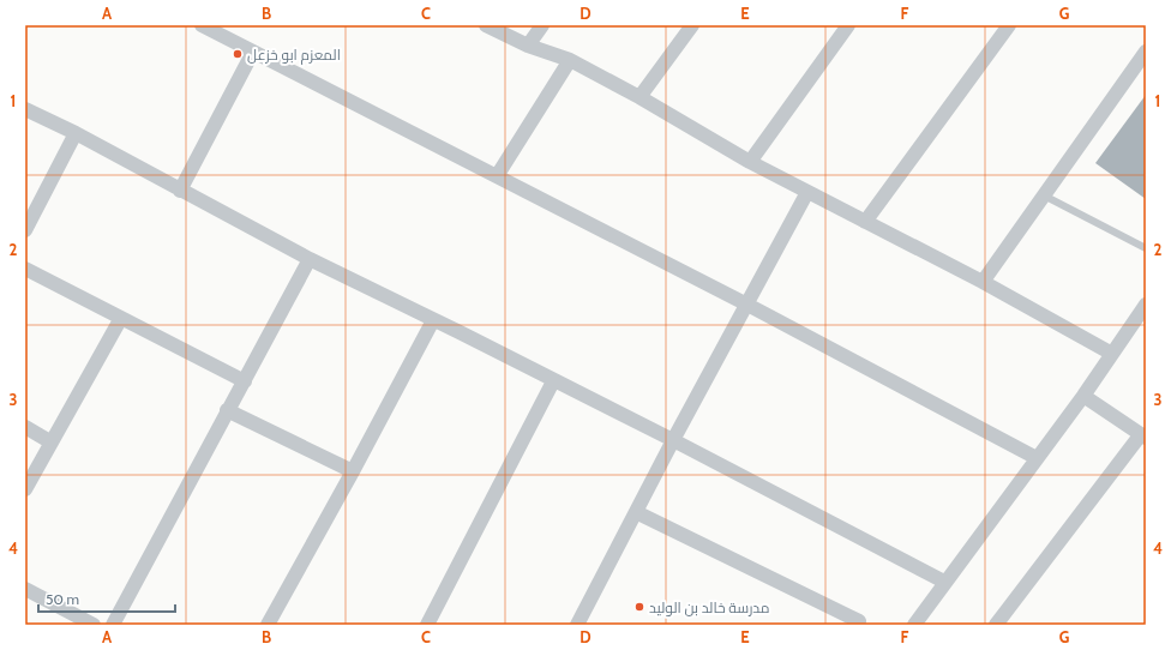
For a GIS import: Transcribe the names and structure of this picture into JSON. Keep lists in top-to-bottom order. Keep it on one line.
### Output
{"places":["المعزم ابو خزعل","مدرسة خالد بن الوليد"],"scale_bar":"50 m","grid":{"columns":["A","B","C","D","E","F","G"],"rows":["1","2","3","4"]}}
